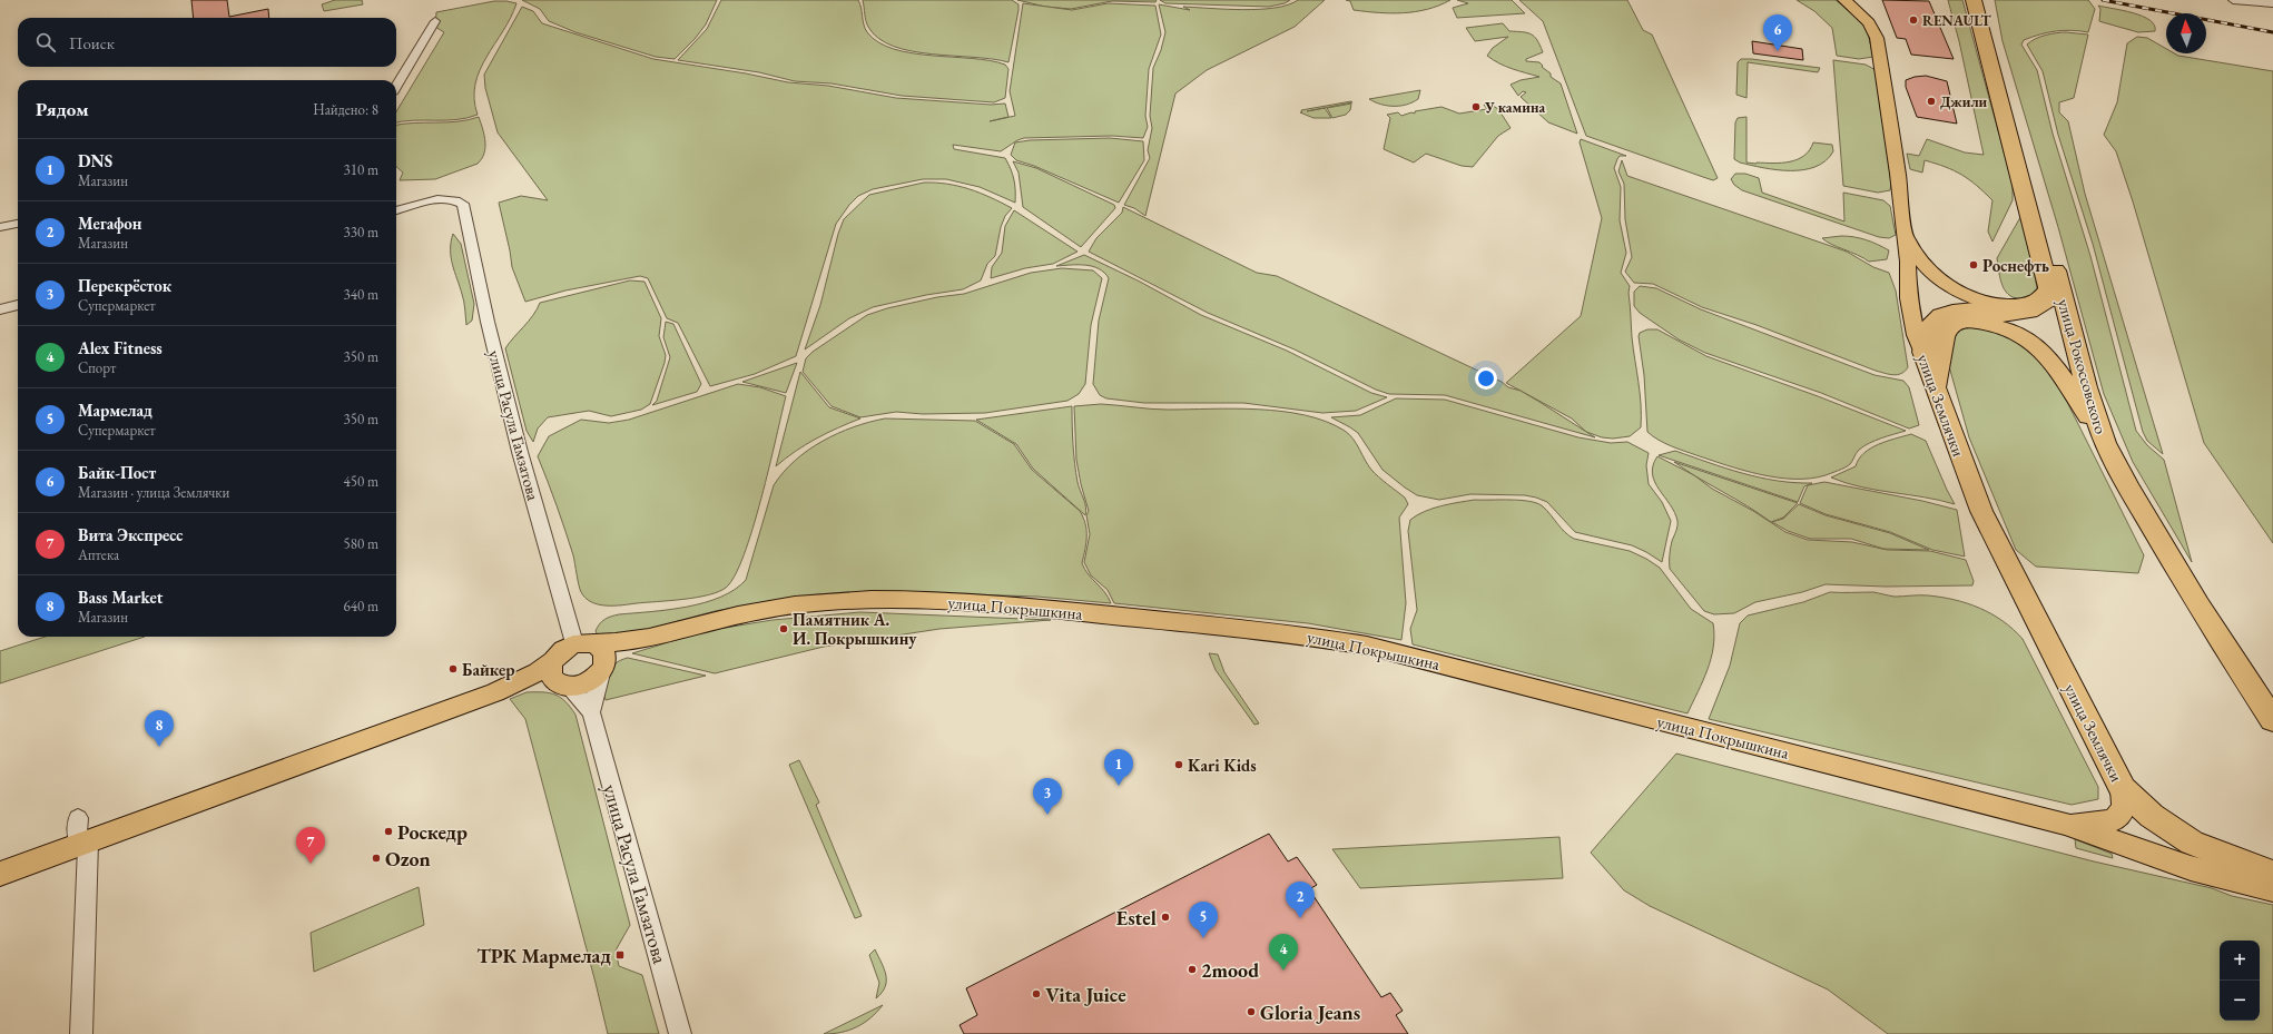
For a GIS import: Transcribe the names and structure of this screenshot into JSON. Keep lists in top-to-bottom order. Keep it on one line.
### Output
{"streets":{"highway":["улица Рокоссовского","улица Землячки"],"main road":["улица Покрышкина"],"street":["улица Расула Гамзатова"]},"crossings":[["улица Расула Гамзатова","улица Покрышкина"]],"places":{"other":["RENAULT","Джили","У камина","Роснефть","Памятник А. И. Покрышкину","Байкер","Kari Kids","Роскедр","Ozon","Estel","2mood","Vita Juice","Gloria Jeans"],"transit":["ТРК Мармелад"]},"north":"top","page":{"pins":["6","8","1","3","7","2","5","4"],"search":"Поиск","heading":["Рядом","Найдено: 8"],"list":[{"mark":"1","name":"DNS","note":"Магазин","value":"310 m"},{"mark":"2","name":"Мегафон","note":"Магазин","value":"330 m"},{"mark":"3","name":"Перекрёсток","note":"Супермаркет","value":"340 m"},{"mark":"4","name":"Alex Fitness","note":"Спорт","value":"350 m"},{"mark":"5","name":"Мармелад","note":"Супермаркет","value":"350 m"},{"mark":"6","name":"Байк-Пост","note":"Магазин · улица Землячки","value":"450 m"},{"mark":"7","name":"Вита Экспресс","note":"Аптека","value":"580 m"},{"mark":"8","name":"Bass Market","note":"Магазин","value":"640 m"}],"map_buttons":["+","−"]}}
